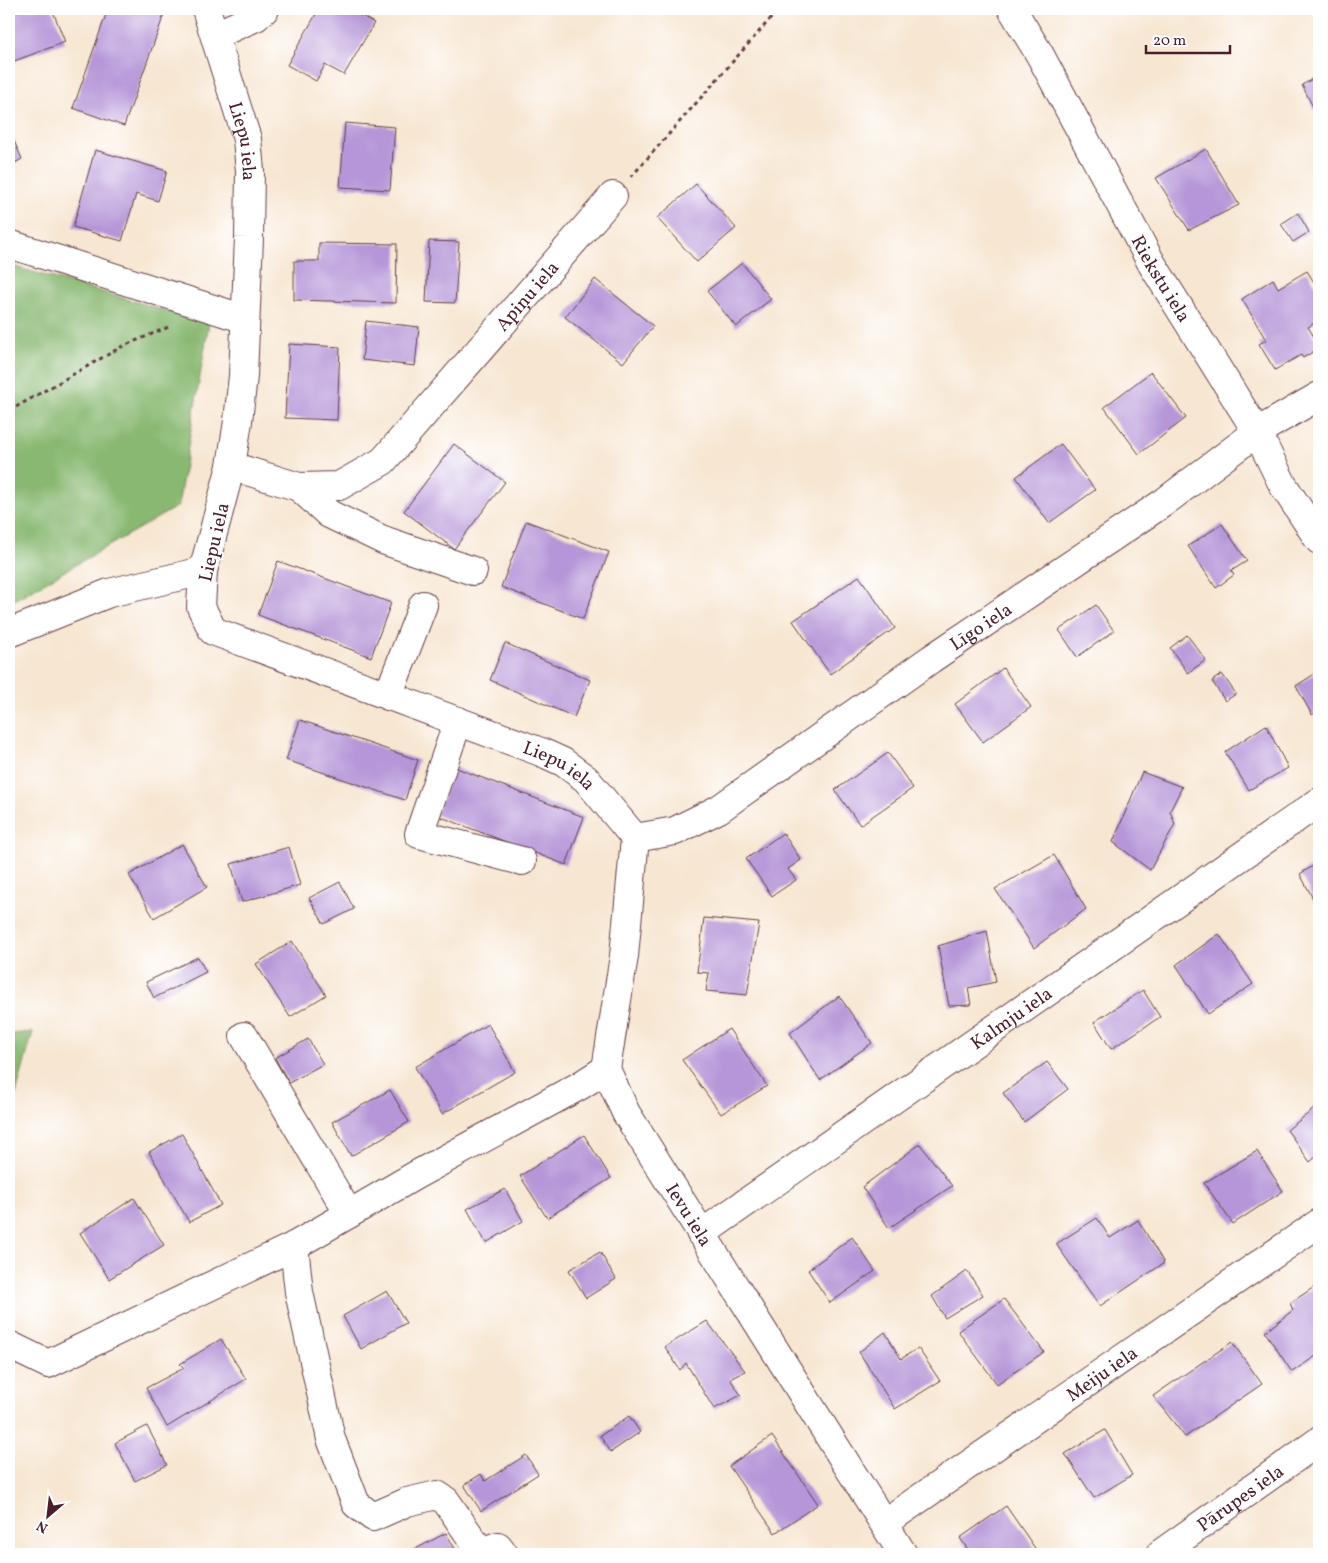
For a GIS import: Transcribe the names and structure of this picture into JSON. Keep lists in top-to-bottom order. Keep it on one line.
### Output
{"streets":{"street":["Liepu iela","Riekstu iela","Apiņu iela","Līgo iela","Kalmju iela","Ievu iela","Meiju iela","Pārupes iela"]},"crossings":[["Liepu iela","Apiņu iela"],["Liepu iela","Līgo iela"],["Riekstu iela","Līgo iela"],["Kalmju iela","Ievu iela"],["Ievu iela","Meiju iela"]],"scale_bar":"20 m","north":"bottom left"}
